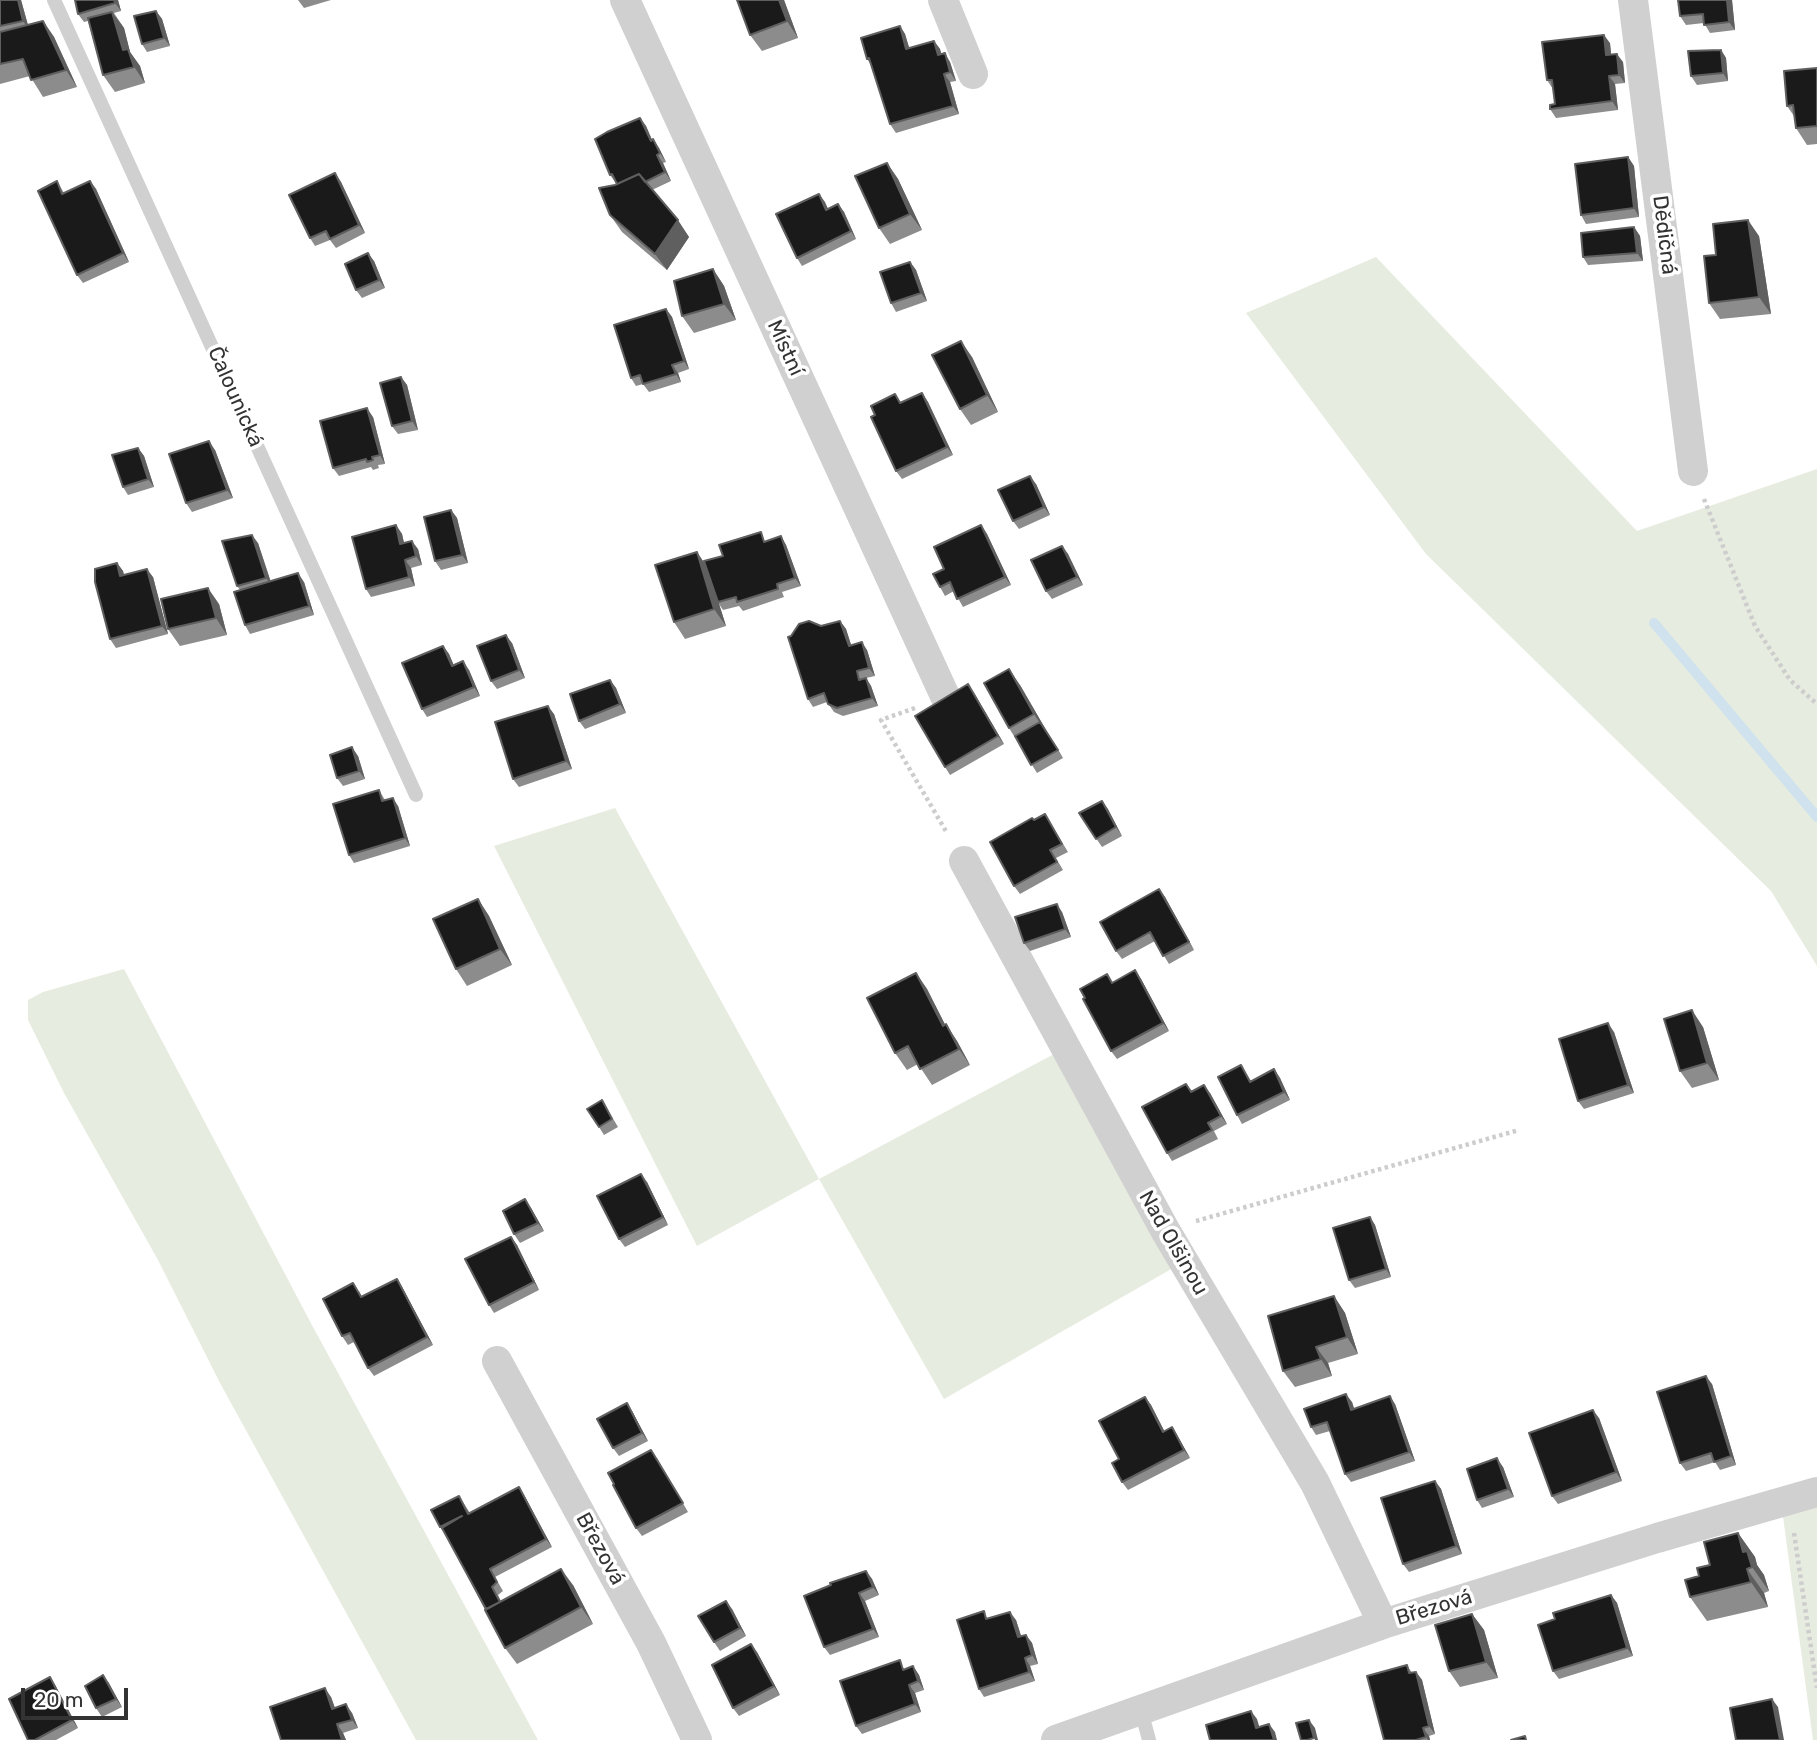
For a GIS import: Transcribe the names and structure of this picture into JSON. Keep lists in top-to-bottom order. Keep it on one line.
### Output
{"streets":{"street":["Dědičná","Místní","Nad Olšinou","Březová"],"lane":["Čalounická"]},"crossings":[["Nad Olšinou","Březová"]],"scale_bar":"20 m"}
